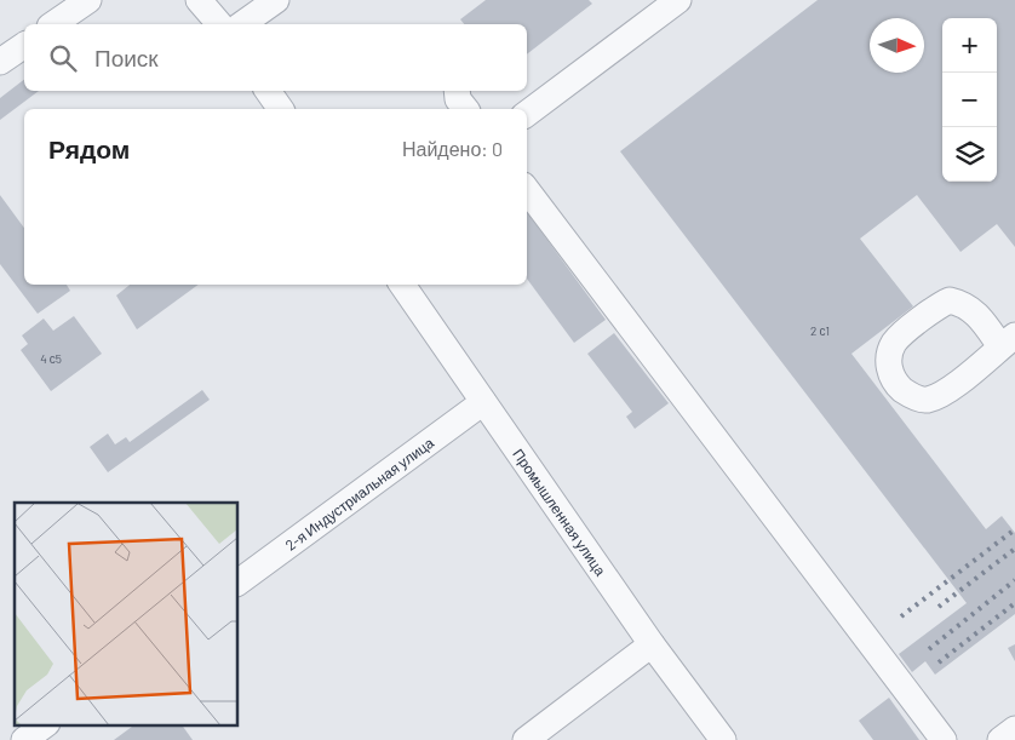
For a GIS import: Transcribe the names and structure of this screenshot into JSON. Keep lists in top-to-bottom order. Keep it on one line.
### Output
{"streets":{"street":["2-я Индустриальная улица","Промышленная улица"]},"crossings":[["2-я Индустриальная улица","Промышленная улица"]],"house_numbers":["2 с1","4 с5"],"north":"right","page":{"map_buttons":["+","−"],"search":"Поиск","heading":["Рядом","Найдено: 0"]}}
